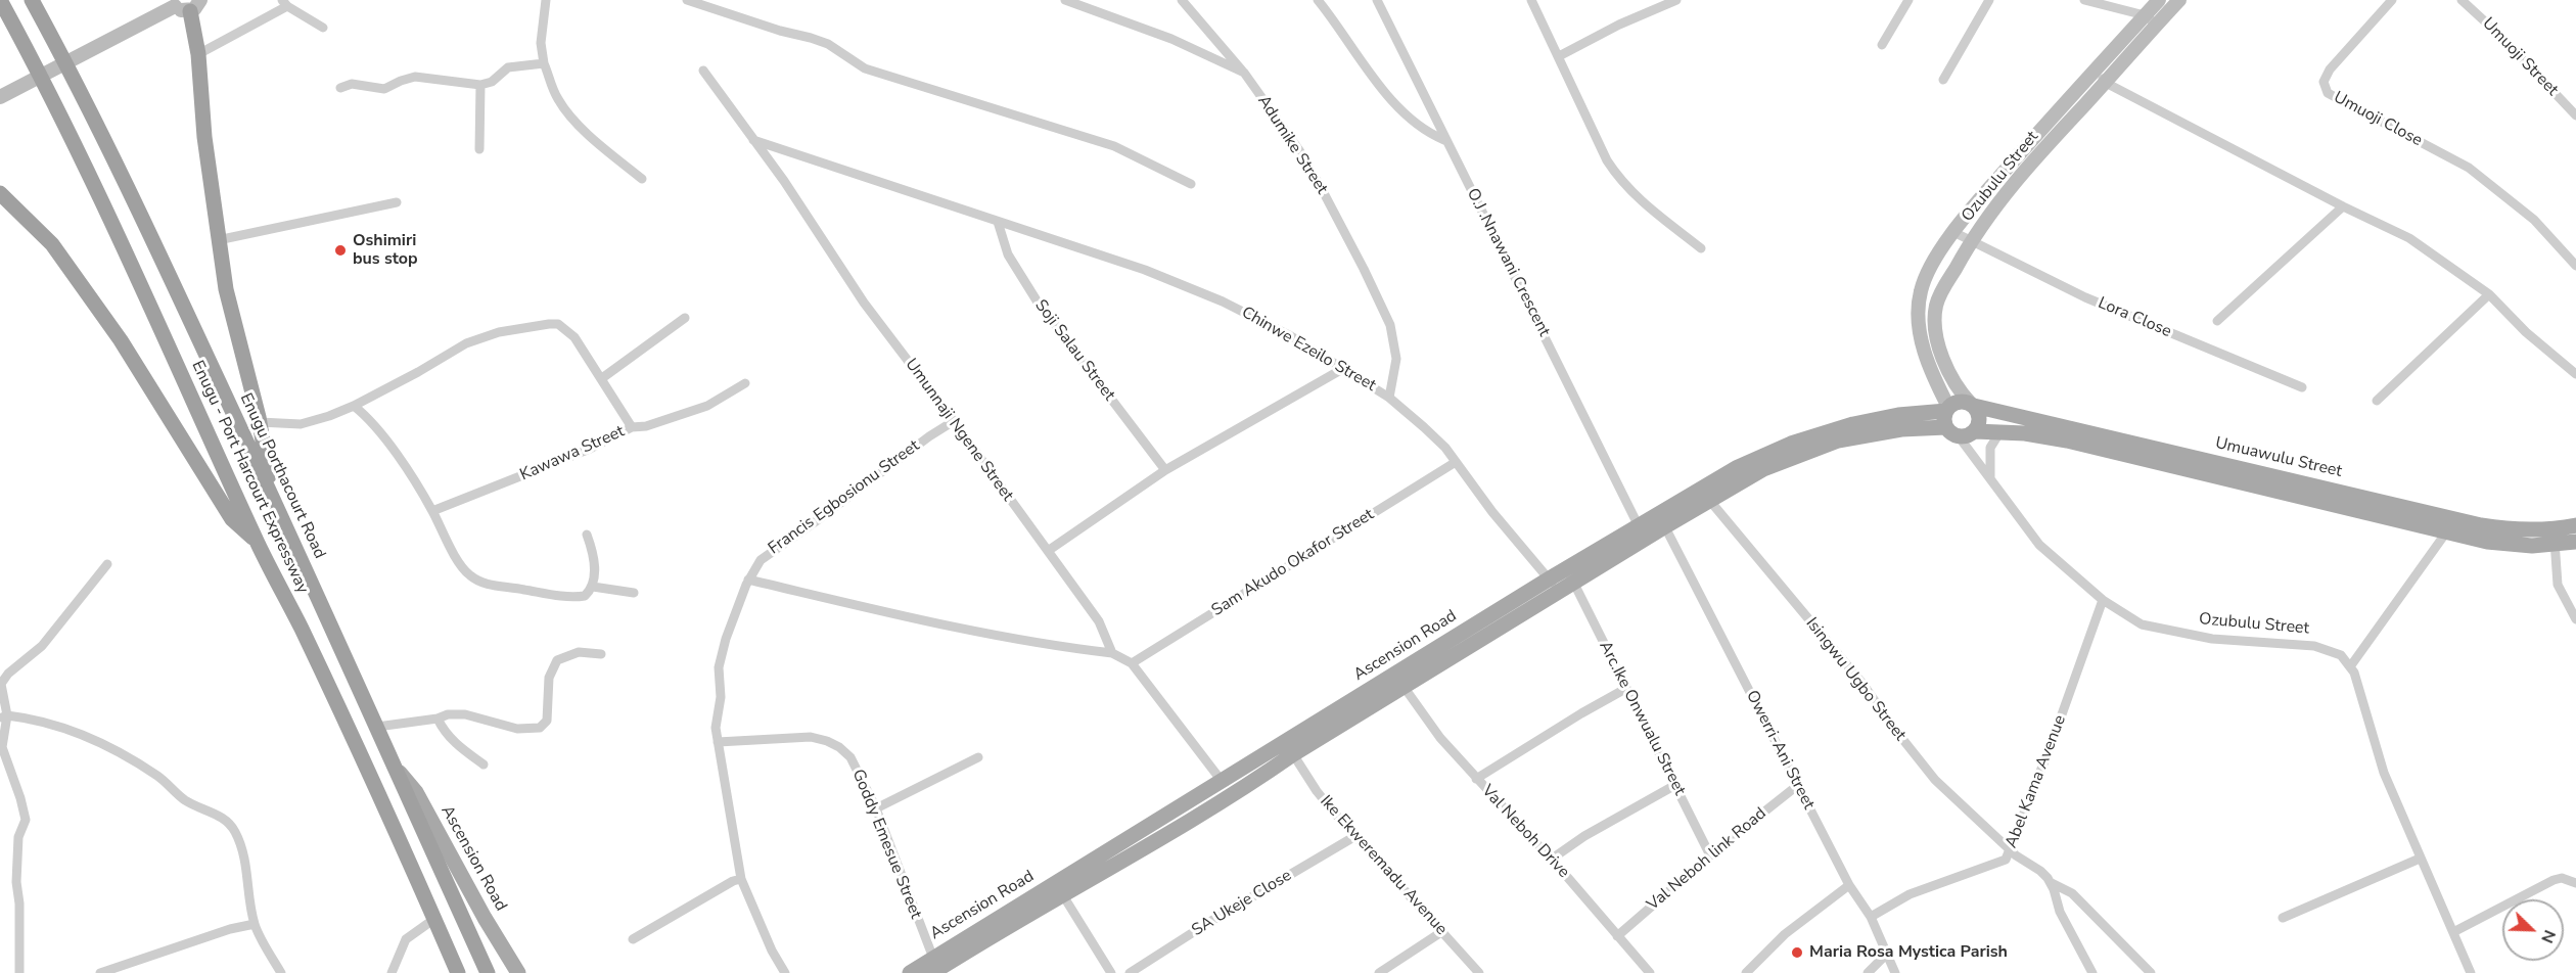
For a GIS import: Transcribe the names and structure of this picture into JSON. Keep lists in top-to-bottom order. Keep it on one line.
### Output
{"streets":{"highway":["Enugu Porthacourt Road","Enugu - Port Harcourt Expressway"],"main road":["Ozubulu Street","Umuawulu Street","Ascension Road"],"street":["Umuoji Street","Umuoji Close","Adumike Street","O.J .Nnawani Crescent","Lora Close","Chinwe Ezeilo Street","Soji Salau Street","Umunnaji Ngene Street","Kawawa Street","Francis Egbosionu Street","Sam Akudo Okafor Street","Isingwu Ugbo Street","Arc.Ike Onwualu Street","Owerri-Ani Street","Abel Kama Avenue","Val Neboh Drive","Goddy Emesue Street","Val Neboh link Road","Ike Ekweremadu Avenue","SA Ukeje Close"]},"crossings":[["Adumike Street","Chinwe Ezeilo Street"],["Ozubulu Street","Lora Close"],["Ozubulu Street","Umuawulu Street"],["Ozubulu Street","Ascension Road"],["Ozubulu Street","Abel Kama Avenue"],["O.J .Nnawani Crescent","Ascension Road"],["Chinwe Ezeilo Street","Soji Salau Street"],["Chinwe Ezeilo Street","Umunnaji Ngene Street"],["Chinwe Ezeilo Street","Sam Akudo Okafor Street"],["Chinwe Ezeilo Street","Ascension Road"],["Umunnaji Ngene Street","Francis Egbosionu Street"],["Umuawulu Street","Ascension Road"],["Enugu Porthacourt Road","Ascension Road"],["Francis Egbosionu Street","Goddy Emesue Street"],["Ascension Road","Isingwu Ugbo Street"],["Ascension Road","Arc.Ike Onwualu Street"],["Ascension Road","Owerri-Ani Street"],["Ascension Road","Val Neboh Drive"],["Ascension Road","Goddy Emesue Street"],["Ascension Road","Ike Ekweremadu Avenue"],["Isingwu Ugbo Street","Abel Kama Avenue"],["Arc.Ike Onwualu Street","Val Neboh link Road"],["Owerri-Ani Street","Abel Kama Avenue"],["Owerri-Ani Street","Val Neboh link Road"],["Val Neboh Drive","Val Neboh link Road"],["Ike Ekweremadu Avenue","SA Ukeje Close"]],"places":["Oshimiri bus stop","Maria Rosa Mystica Parish"],"north":"bottom right"}
